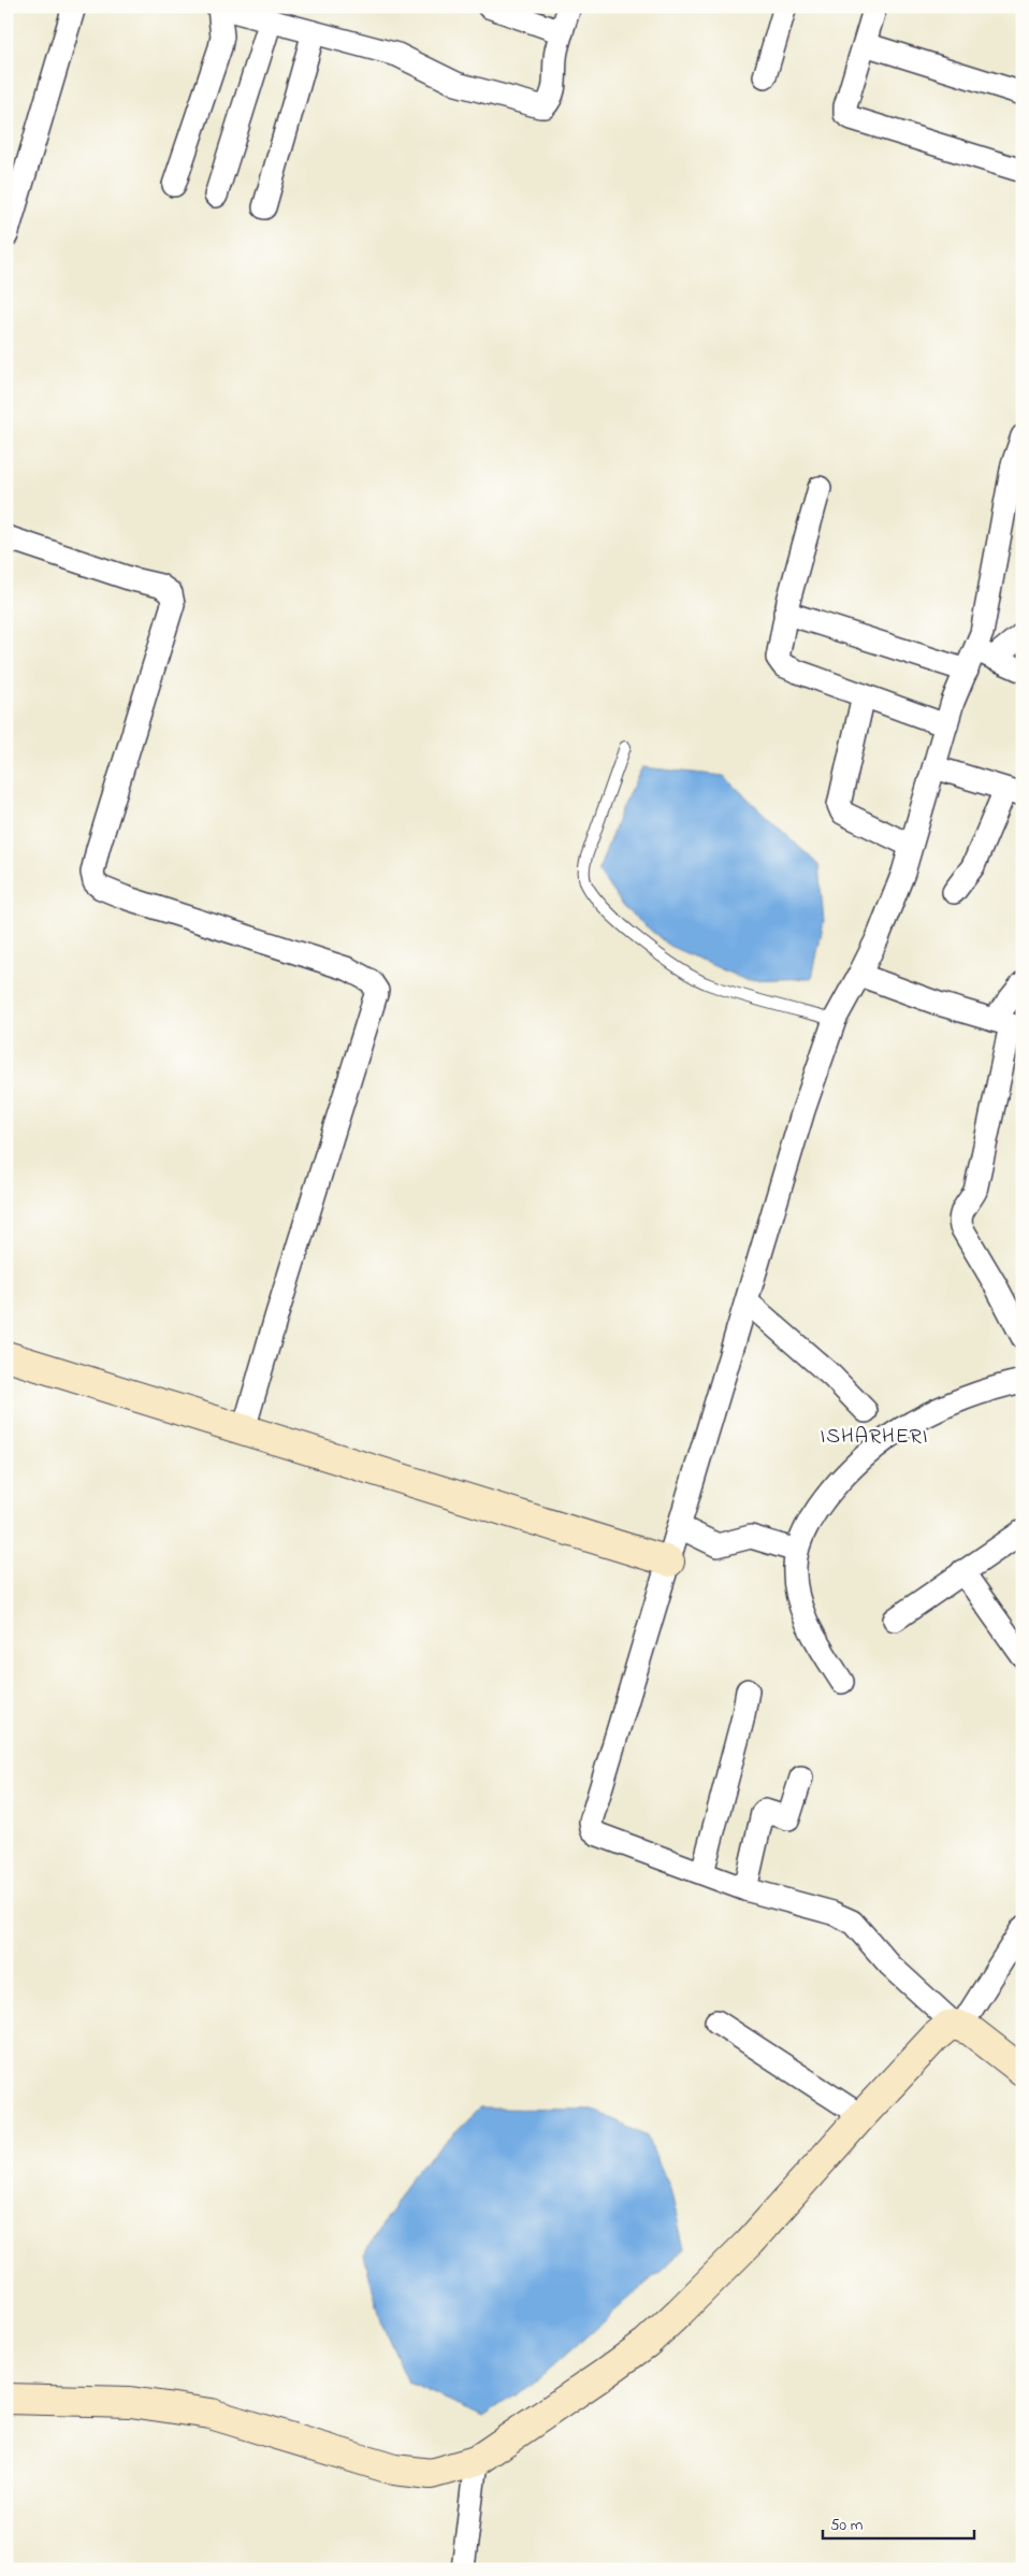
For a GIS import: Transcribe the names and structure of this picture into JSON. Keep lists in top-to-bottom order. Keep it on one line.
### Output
{"districts":["ISHARHERI"],"scale_bar":"50 m"}
